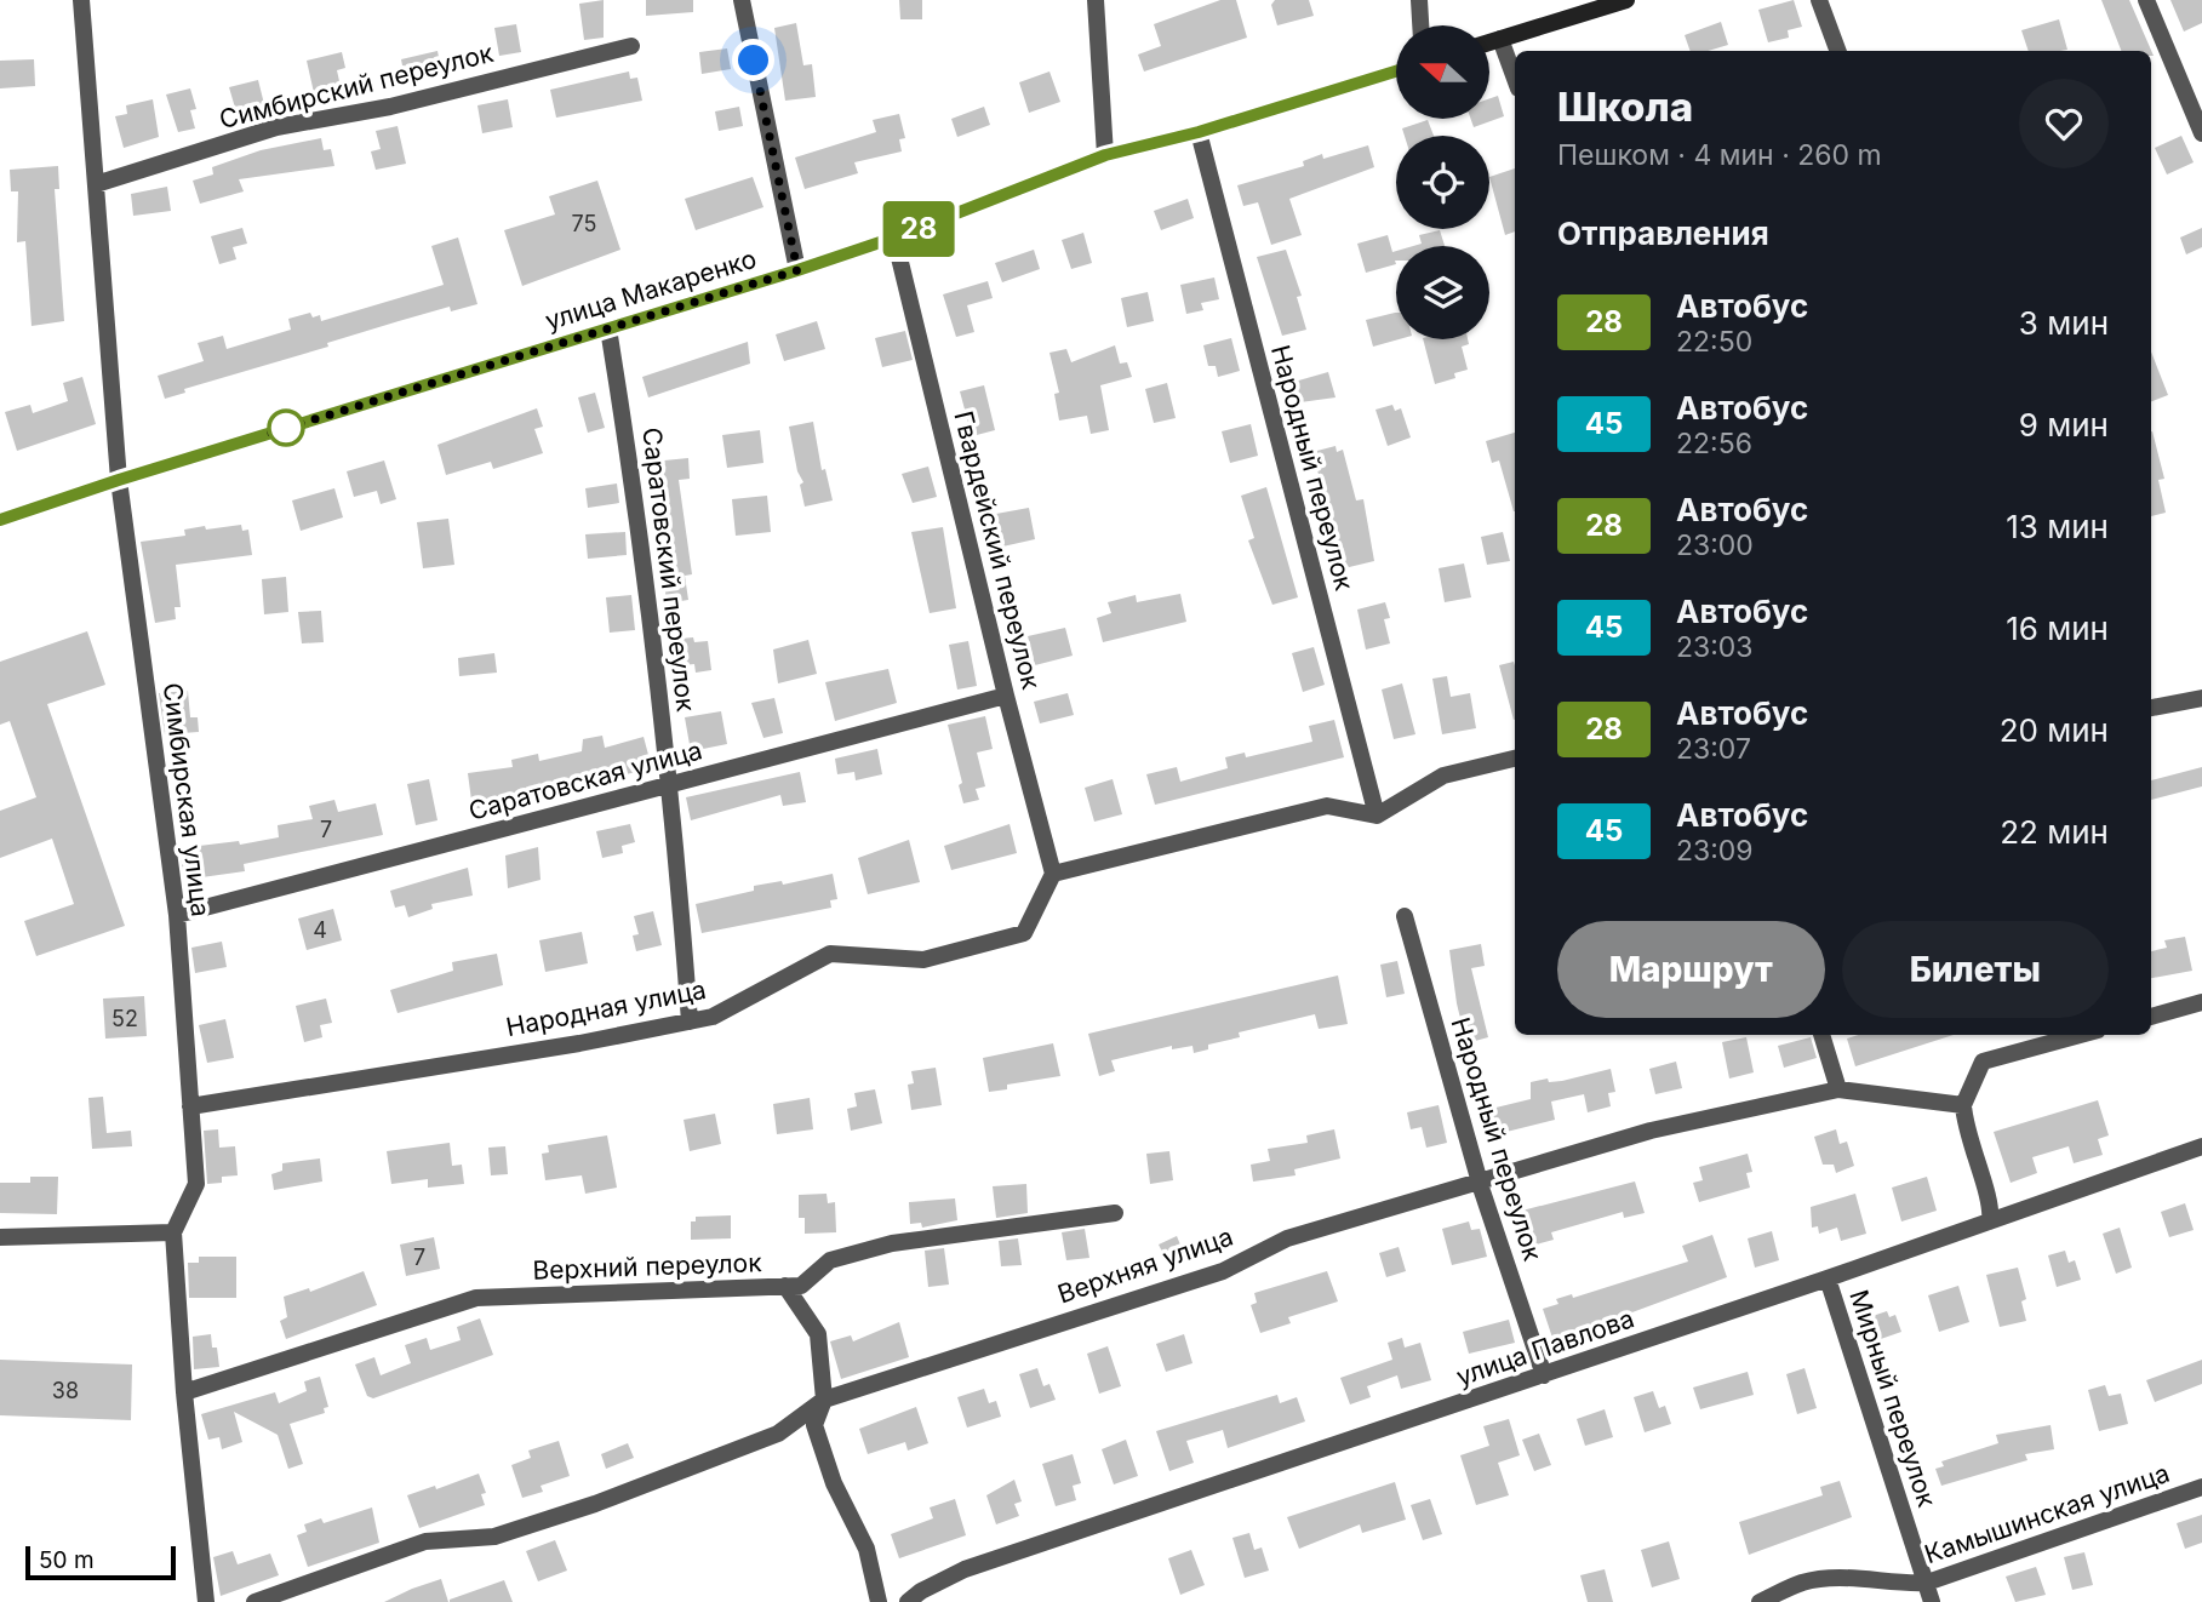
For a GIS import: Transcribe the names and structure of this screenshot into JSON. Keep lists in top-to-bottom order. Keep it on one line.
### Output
{"streets":{"main road":["улица Макаренко"],"street":["Симбирский переулок","Народный переулок","Гвардейский переулок","Саратовский переулок","Саратовская улица","Симбирская улица","Народная улица","Верхняя улица","Верхний переулок","улица Павлова","Мирный переулок","Камышинская улица"]},"crossings":[["Симбирский переулок","Симбирская улица"],["улица Макаренко","Народный переулок"],["улица Макаренко","Гвардейский переулок"],["улица Макаренко","Саратовский переулок"],["улица Макаренко","Симбирская улица"],["Народный переулок","Верхняя улица"],["Народный переулок","улица Павлова"],["Гвардейский переулок","Саратовская улица"],["Гвардейский переулок","Народная улица"],["Саратовский переулок","Саратовская улица"],["Саратовский переулок","Народная улица"],["Саратовская улица","Симбирская улица"],["Симбирская улица","Народная улица"],["Симбирская улица","Верхний переулок"],["улица Павлова","Мирный переулок"],["Мирный переулок","Камышинская улица"]],"lines":["bus line 28"],"house_numbers":["75","7","4","52","7","38"],"scale_bar":"50 m","north":"left","page":{"on_map":"28","heading":[["Школа","Пешком · 4 мин · 260 m"],"Отправления"],"list":[{"mark":"28","name":"Автобус","note":"22:50","value":"3 мин"},{"mark":"45","name":"Автобус","note":"22:56","value":"9 мин"},{"mark":"28","name":"Автобус","note":"23:00","value":"13 мин"},{"mark":"45","name":"Автобус","note":"23:03","value":"16 мин"},{"mark":"28","name":"Автобус","note":"23:07","value":"20 мин"},{"mark":"45","name":"Автобус","note":"23:09","value":"22 мин"}],"buttons":["Маршрут","Билеты"],"scale":"50 m"}}
